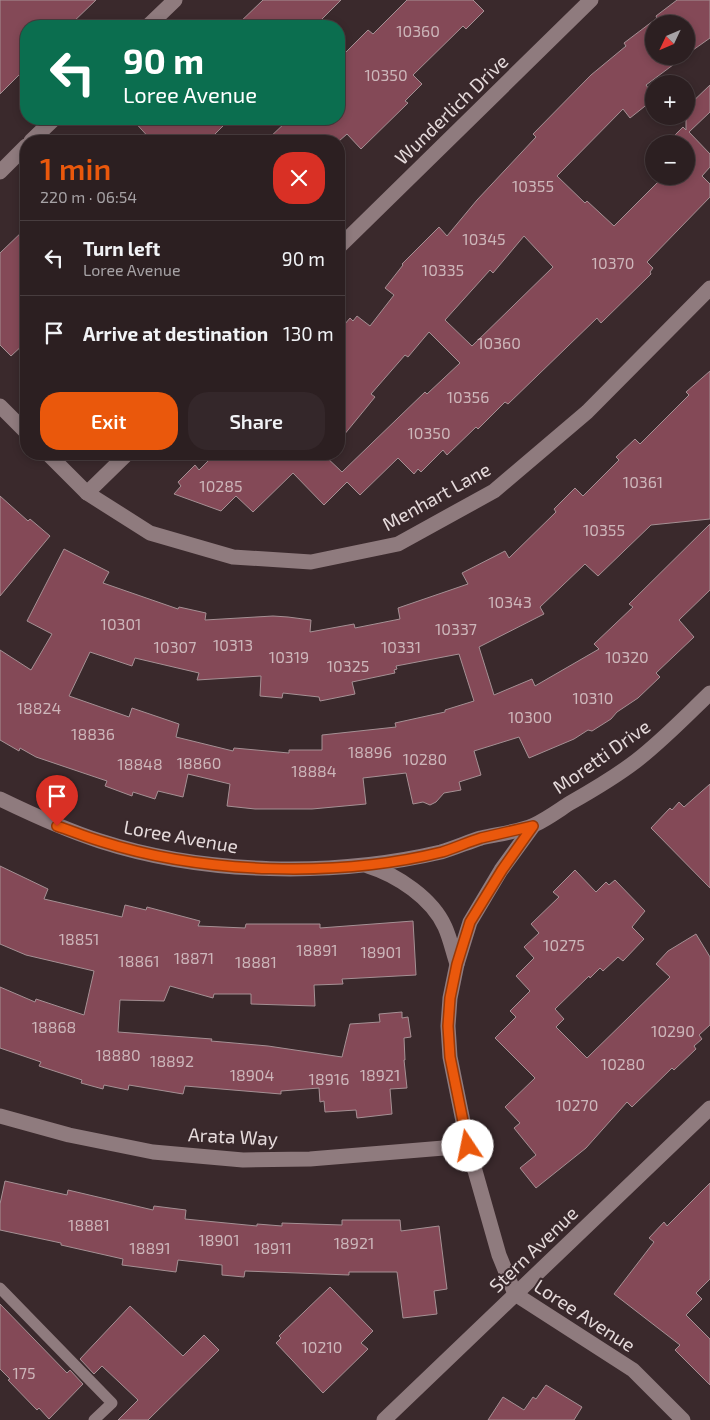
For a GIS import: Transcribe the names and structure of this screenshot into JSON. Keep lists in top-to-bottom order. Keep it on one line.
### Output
{"streets":{"street":["Wunderlich Drive","Menhart Lane","Moretti Drive","Loree Avenue","Arata Way","Stern Avenue"]},"crossings":[["Moretti Drive","Loree Avenue"],["Loree Avenue","Arata Way"],["Loree Avenue","Stern Avenue"]],"house_numbers":["10360","10350","10355","10345","10370","10335","10360","10356","10350","10361","10285","10355","10343","10301","10337","10313","10307","10331","10319","10320","10325","10310","18824","10300","18836","18896","10280","18860","18848","18884","18851","10275","18891","18901","18871","18861","18881","18868","10290","18880","18892","10280","18904","18921","18916","10270","18881","18901","18921","18891","18911","10210","175"],"north":"bottom left","page":{"map_buttons":["+","−"],"turn":["90 m","Loree Avenue"],"heading":["1 min","220 m · 06:54"],"list":[{"name":"Turn left","note":"Loree Avenue","value":"90 m"},{"name":"Arrive at destination","value":"130 m"}],"buttons":["Exit","Share"]}}
